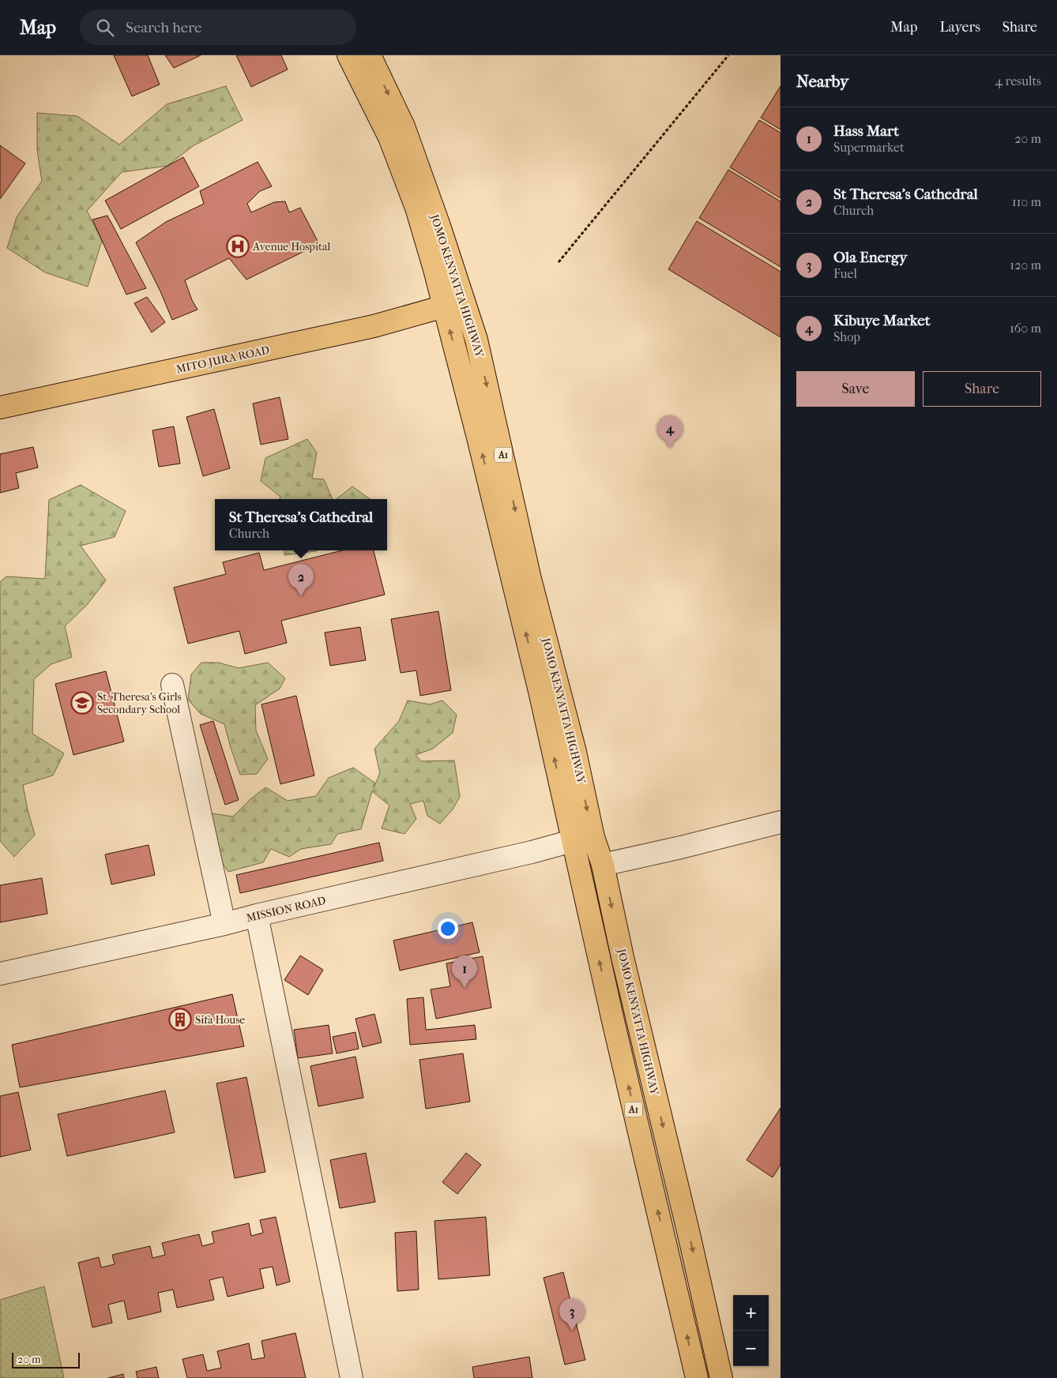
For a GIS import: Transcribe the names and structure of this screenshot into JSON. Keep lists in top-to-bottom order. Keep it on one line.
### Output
{"streets":{"main road":["JOMO KENYATTA HIGHWAY","MITO JURA ROAD","A1"],"street":["MISSION ROAD"]},"crossings":[["JOMO KENYATTA HIGHWAY","MITO JURA ROAD"],["JOMO KENYATTA HIGHWAY","MISSION ROAD"]],"places":{"hospital":["Avenue Hospital"],"school or university":["St. Theresa's Girls Secondary School"],"building":["Sifa House"]},"scale_bar":"20 m","page":{"header":"Map","search":"Search here","nav":["Map","Layers","Share"],"heading":["Nearby","4 results"],"list":[{"mark":"1","name":"Hass Mart","note":"Supermarket","value":"20 m"},{"mark":"2","name":"St Theresa's Cathedral","note":"Church","value":"110 m"},{"mark":"3","name":"Ola Energy","note":"Fuel","value":"120 m"},{"mark":"4","name":"Kibuye Market","note":"Shop","value":"160 m"}],"buttons":["Save","Share"],"pins":["4","2","1","3"],"popup":["St Theresa's Cathedral","Church"],"map_buttons":["+","−"],"scale":"20 m"}}
